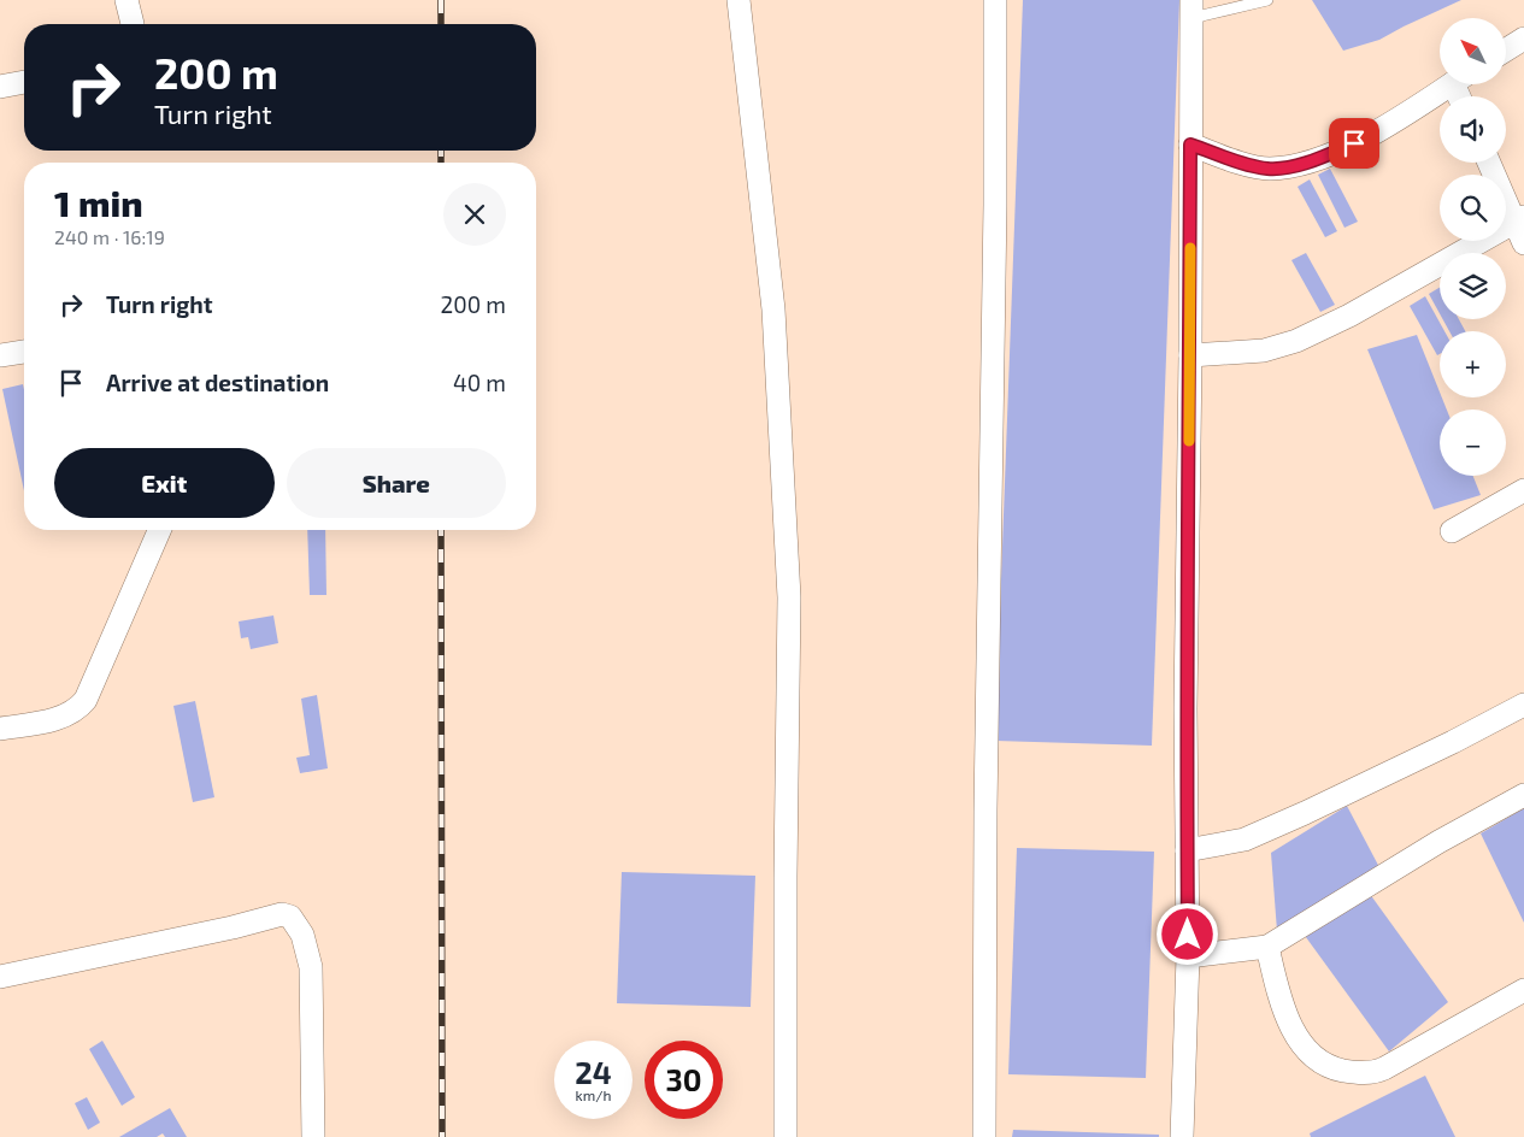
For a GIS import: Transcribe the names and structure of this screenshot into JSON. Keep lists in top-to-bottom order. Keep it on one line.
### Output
{"north":"top left","page":{"map_buttons":["+","−"],"turn":["200 m","Turn right"],"heading":["1 min","240 m · 16:19"],"list":[{"name":"Turn right","value":"200 m"},{"name":"Arrive at destination","value":"40 m"}],"buttons":["Exit","Share"],"speed":"24 km/h","limit":"30"}}
